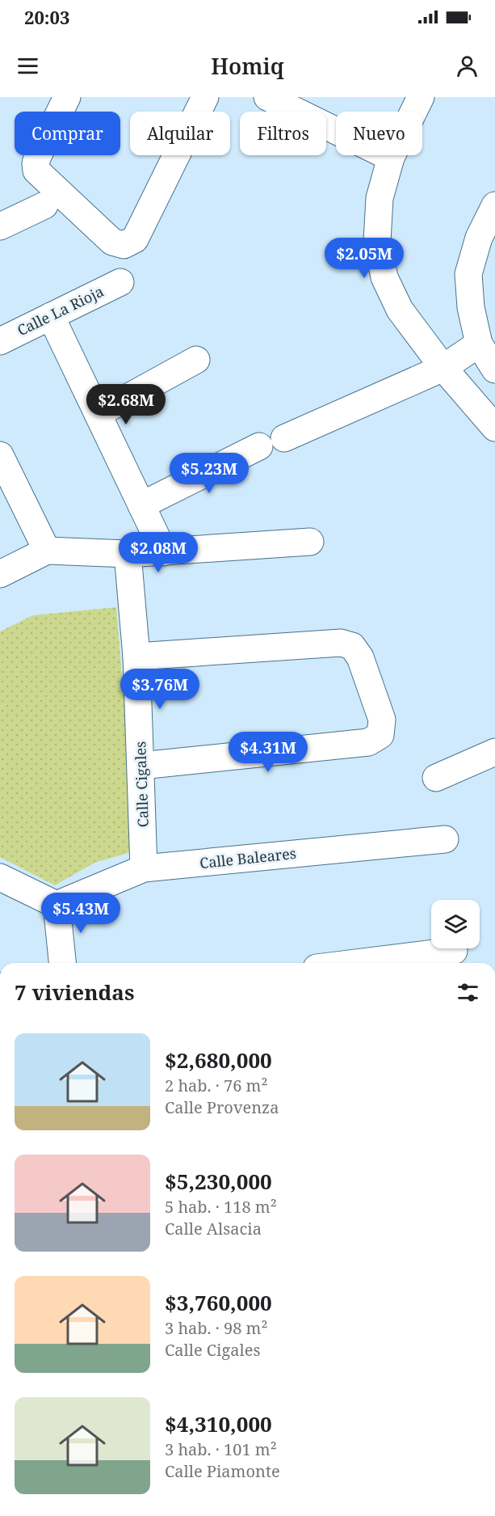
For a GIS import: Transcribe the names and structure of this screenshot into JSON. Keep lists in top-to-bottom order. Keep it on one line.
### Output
{"streets":{"street":["Calle La Rioja","Calle Cigales","Calle Baleares"]},"crossings":[["Calle Cigales","Calle Baleares"]],"page":{"status":"20:03","header":"Homiq","chip":["Comprar","Alquilar","Filtros","Nuevo"],"price":["$2.05M","$2.68M","$5.23M","$2.08M","$3.76M","$4.31M","$5.43M"],"heading":"7 viviendas","list":[{"name":"$2,680,000","note":"2 hab. · 76 m² · Calle Provenza"},{"name":"$5,230,000","note":"5 hab. · 118 m² · Calle Alsacia"},{"name":"$3,760,000","note":"3 hab. · 98 m² · Calle Cigales"},{"name":"$4,310,000","note":"3 hab. · 101 m² · Calle Piamonte"}]}}
